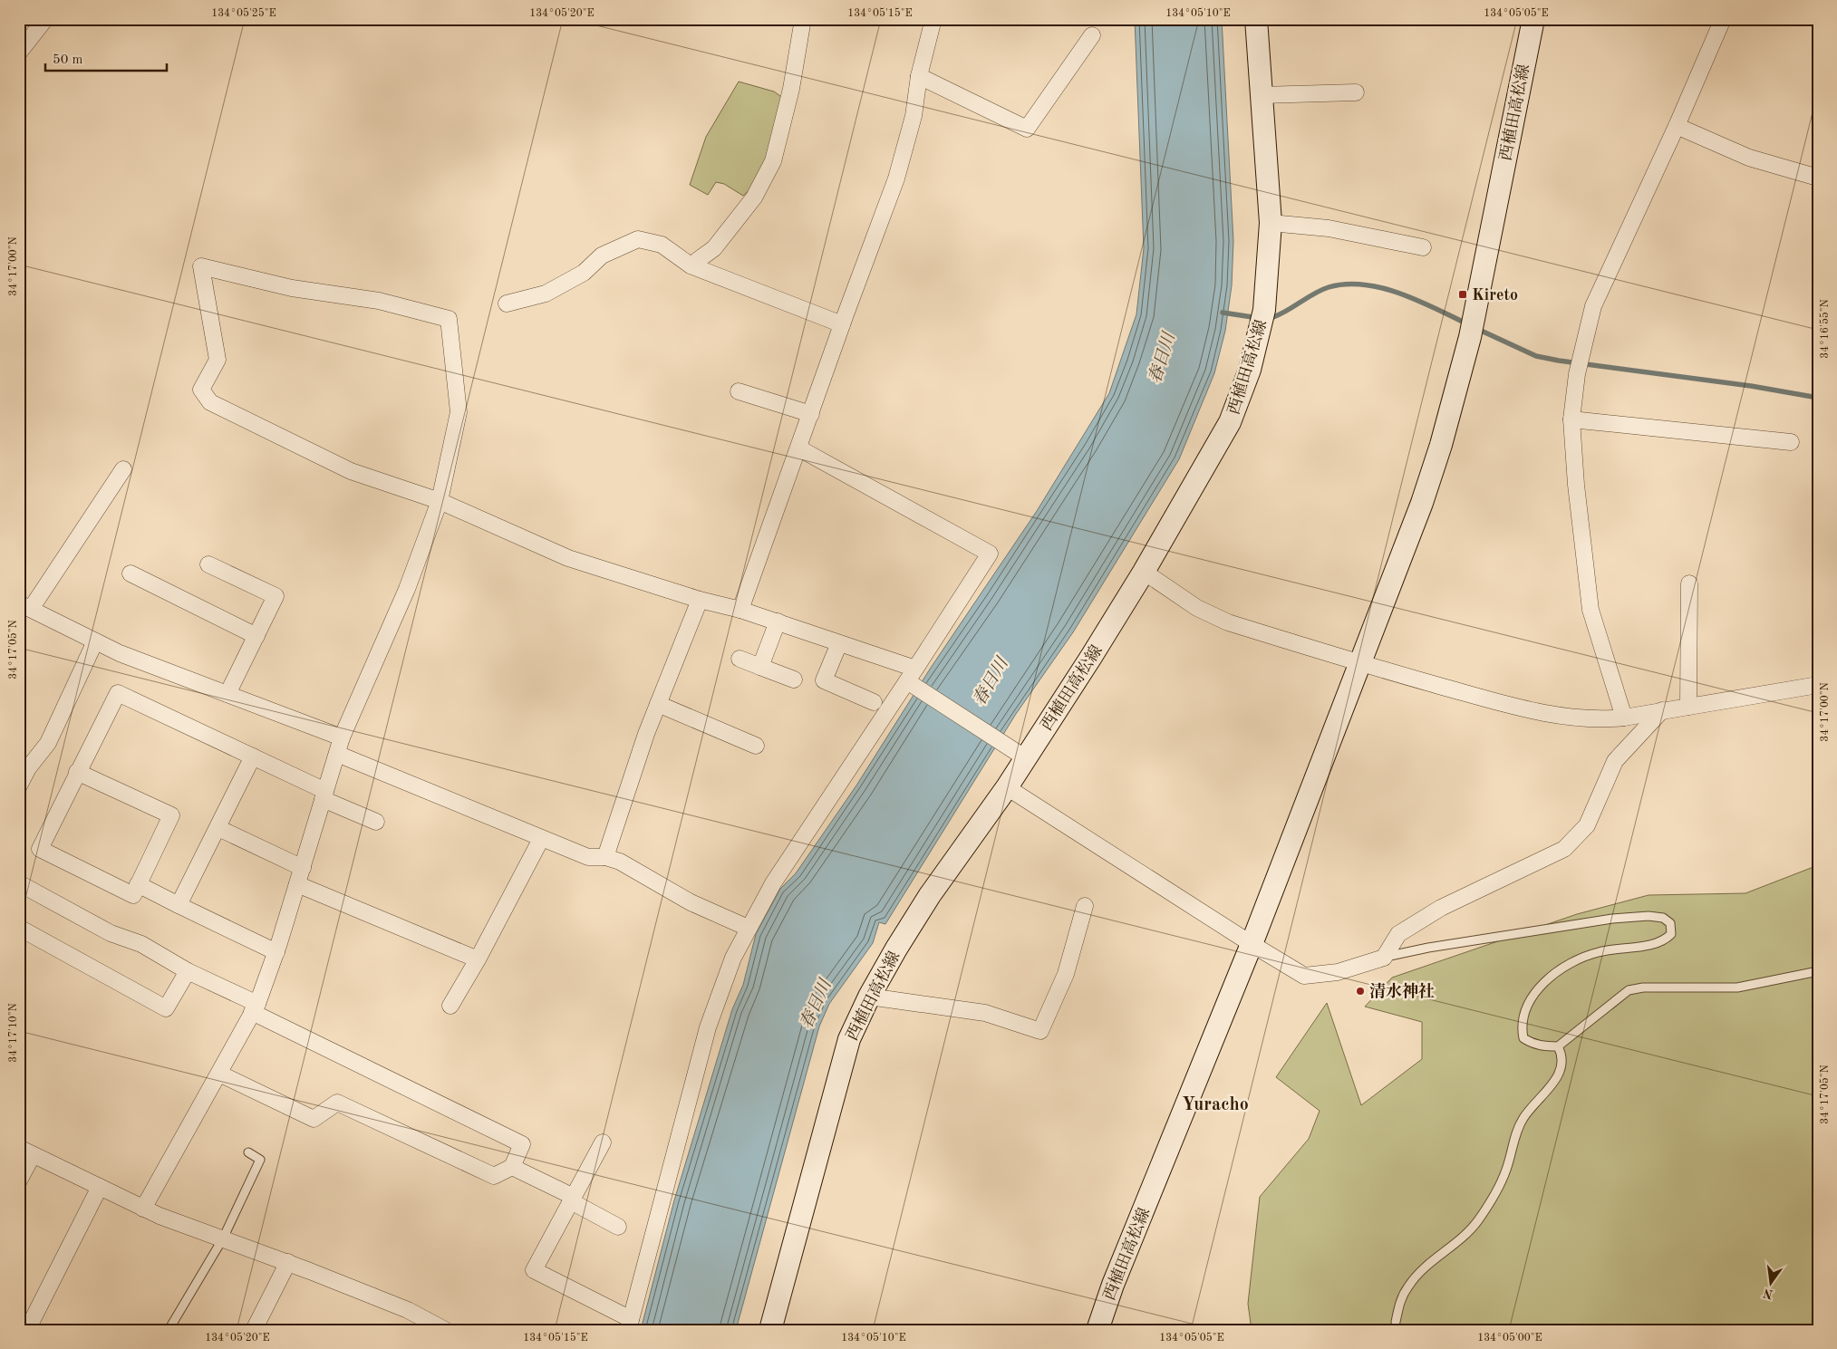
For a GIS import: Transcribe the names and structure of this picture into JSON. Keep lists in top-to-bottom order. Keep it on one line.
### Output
{"streets":{"main road":["西植田高松線"]},"districts":["Yuracho"],"water":["春日川"],"places":{"transit":["Kireto"],"other":["清水神社"]},"scale_bar":"50 m","north":"bottom","coordinates":["134°05'25\"E","134°05'20\"E","134°05'15\"E","134°05'10\"E","134°05'05\"E","34°17'00\"N","34°16'55\"N","34°17'05\"N","34°17'10\"N","134°05'00\"E"]}
